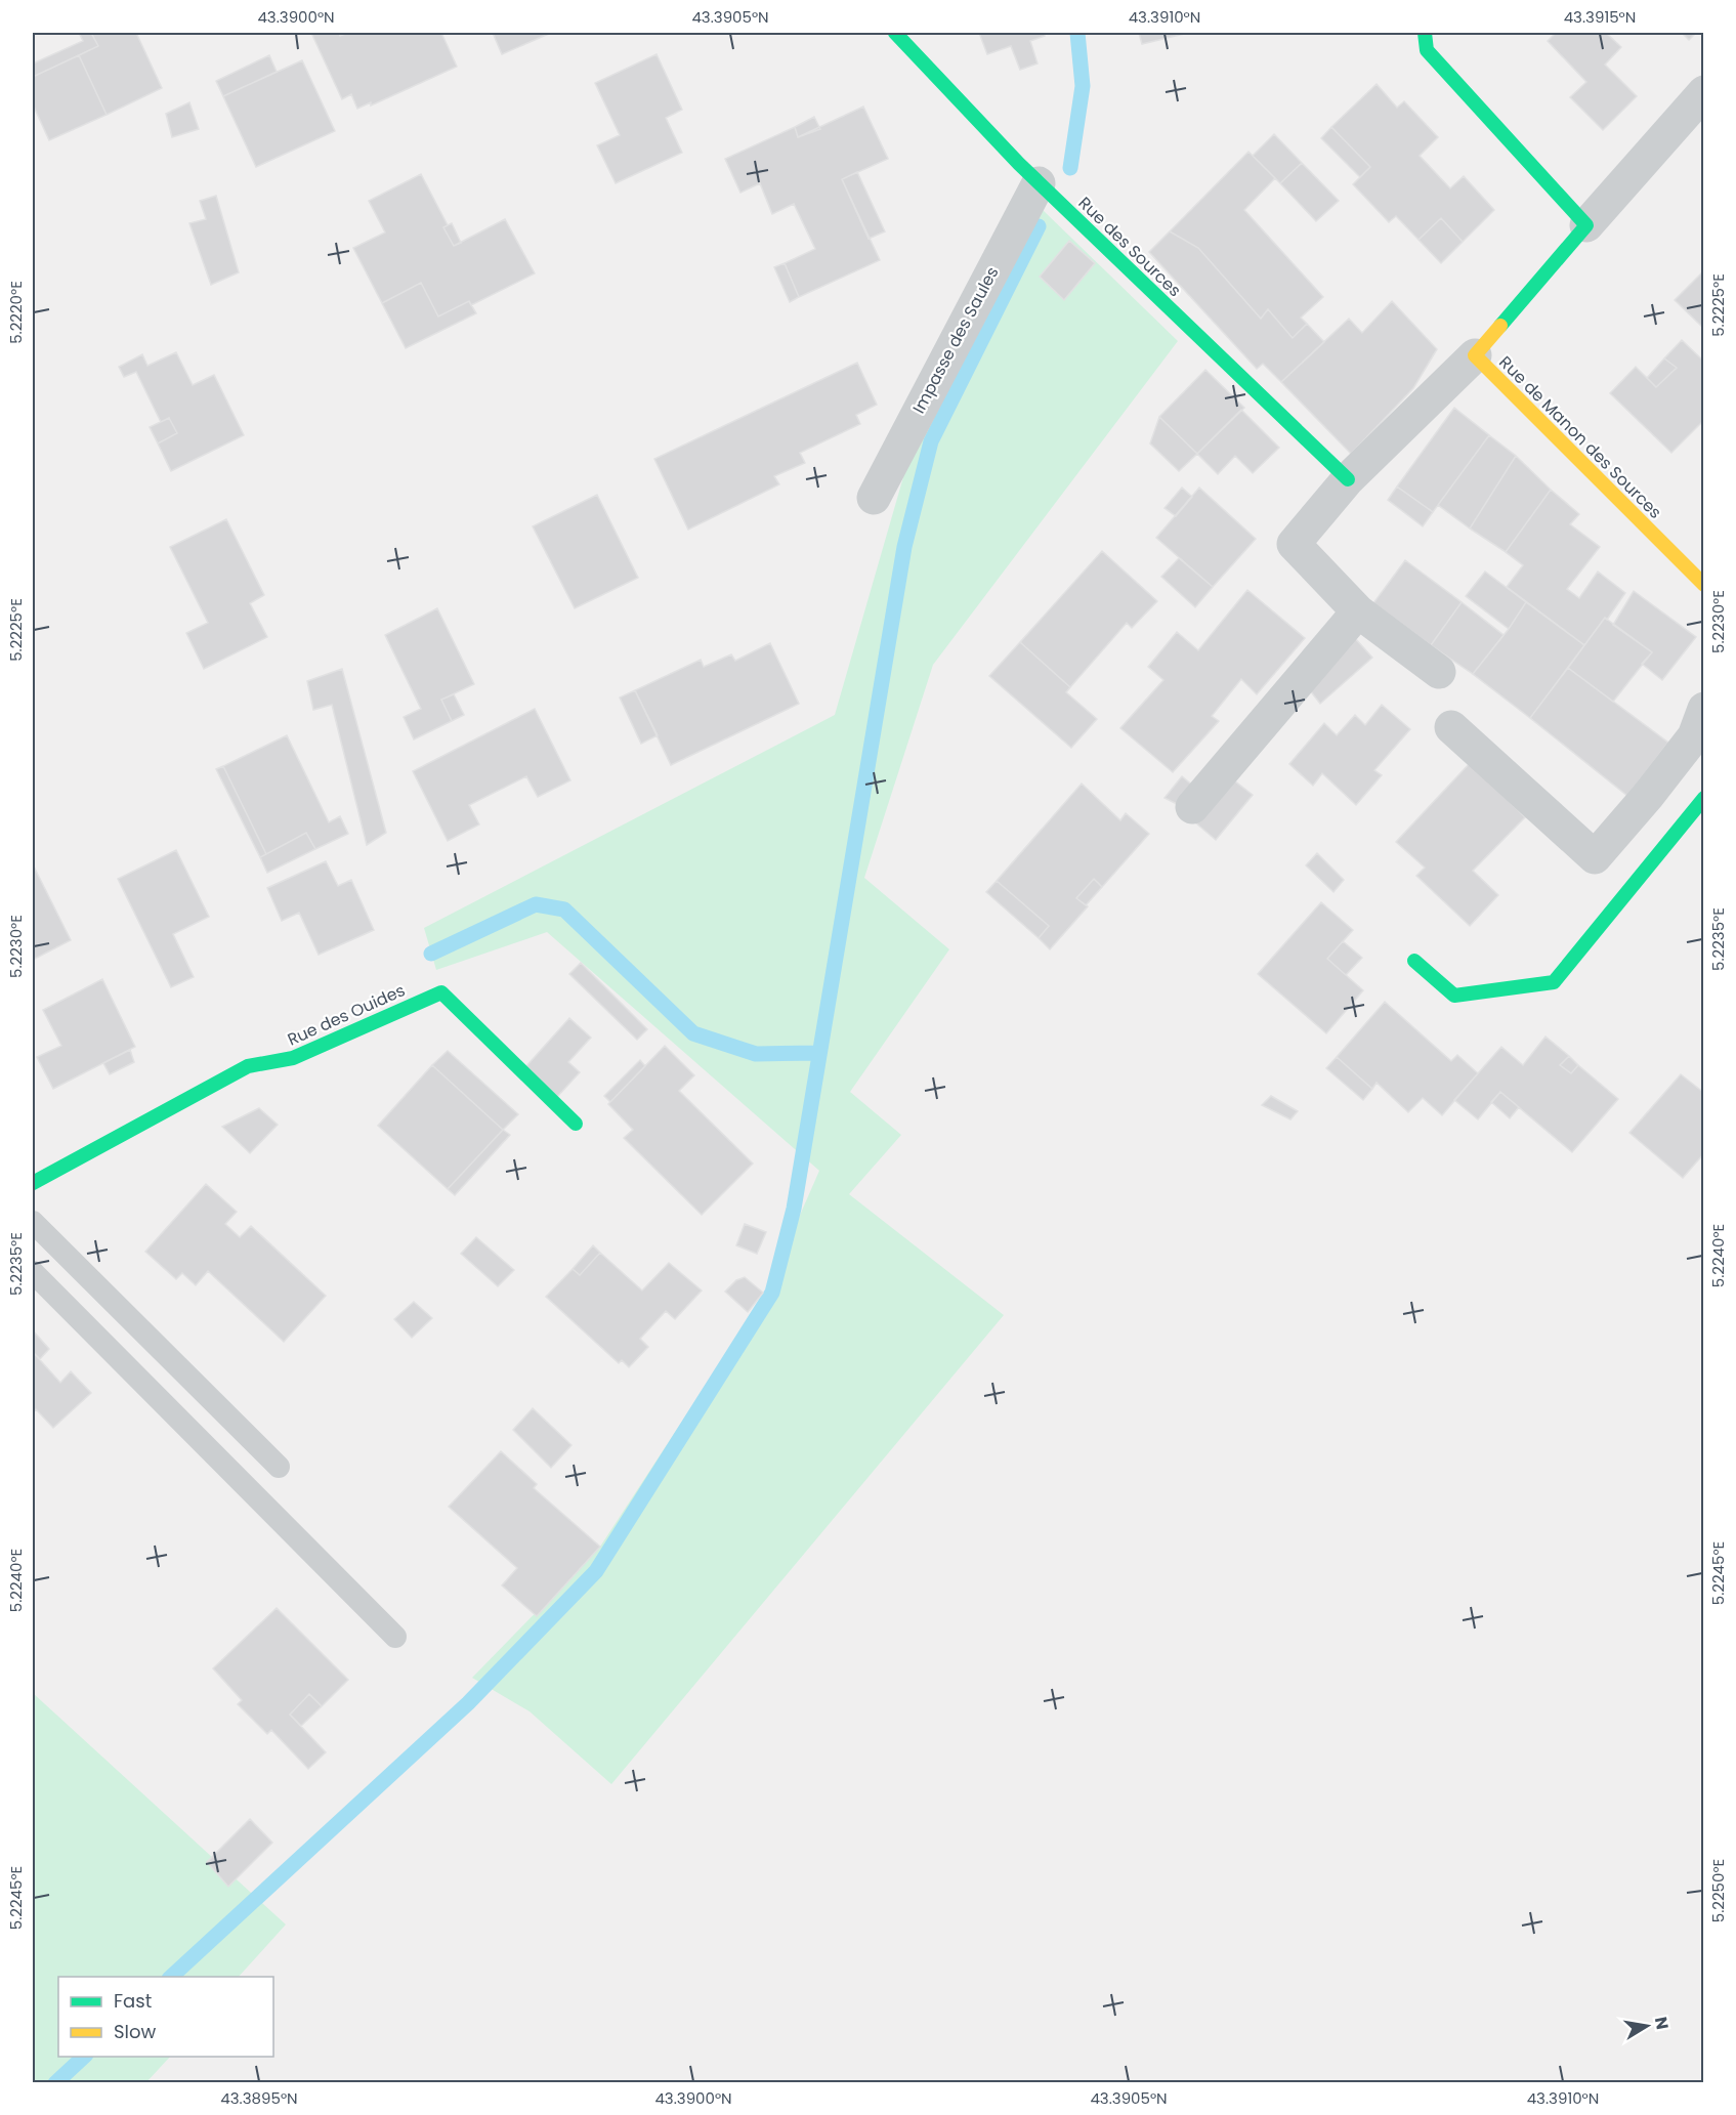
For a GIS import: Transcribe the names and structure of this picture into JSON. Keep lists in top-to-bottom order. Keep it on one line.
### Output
{"streets":{"street":["Rue des Sources","Impasse des Saules","Rue de Manon des Sources","Rue des Ouides"]},"crossings":[["Rue des Sources","Impasse des Saules"]],"legend":["Fast","Slow"],"north":"right","coordinates":["43.3900°N","43.3905°N","43.3910°N","43.3915°N","5.2225°E","5.2220°E","5.2230°E","5.2235°E","5.2240°E","5.2245°E","5.2250°E","43.3895°N"]}
